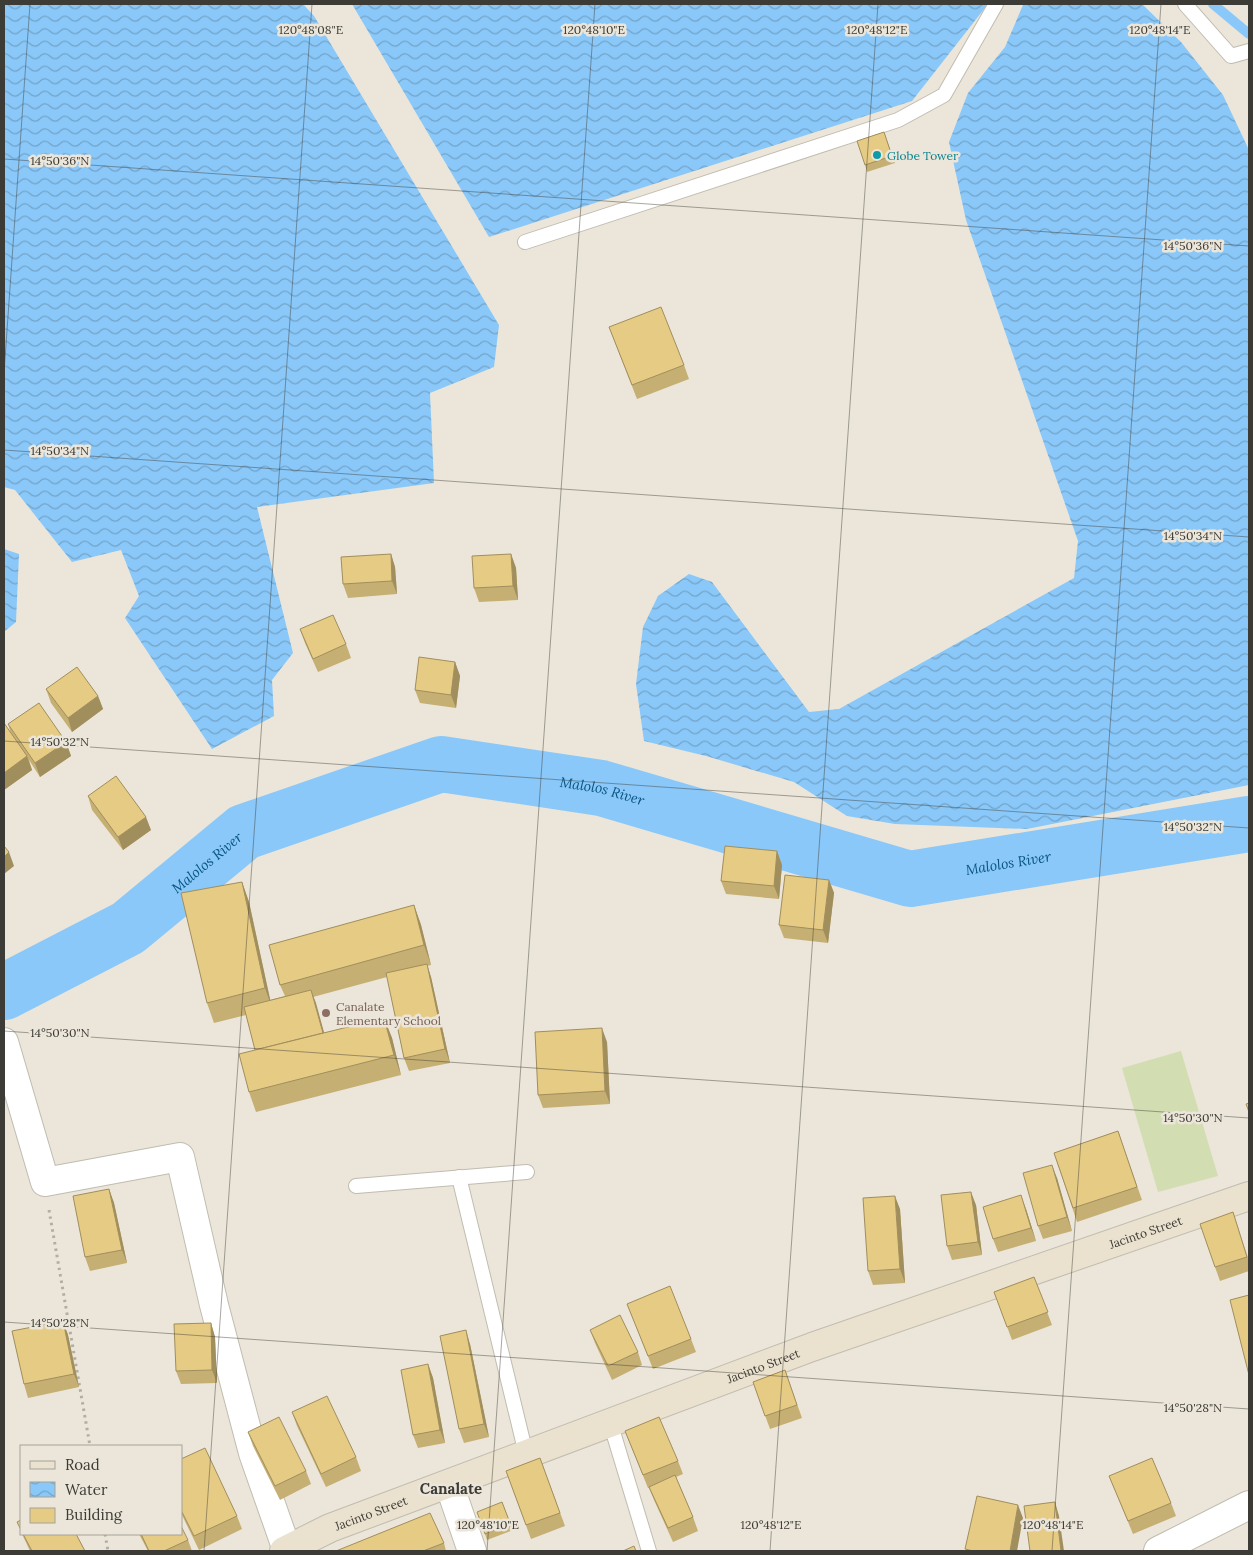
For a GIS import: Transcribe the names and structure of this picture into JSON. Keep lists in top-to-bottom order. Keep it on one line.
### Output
{"streets":{"main road":["Jacinto Street"]},"districts":["Canalate"],"water":["Malolos River"],"places":["Globe Tower","Canalate Elementary School"],"legend":["Road","Water","Building"],"coordinates":["120°48'08\"E","120°48'10\"E","120°48'12\"E","120°48'14\"E","14°50'36\"N","14°50'34\"N","14°50'32\"N","14°50'30\"N","14°50'28\"N"]}
